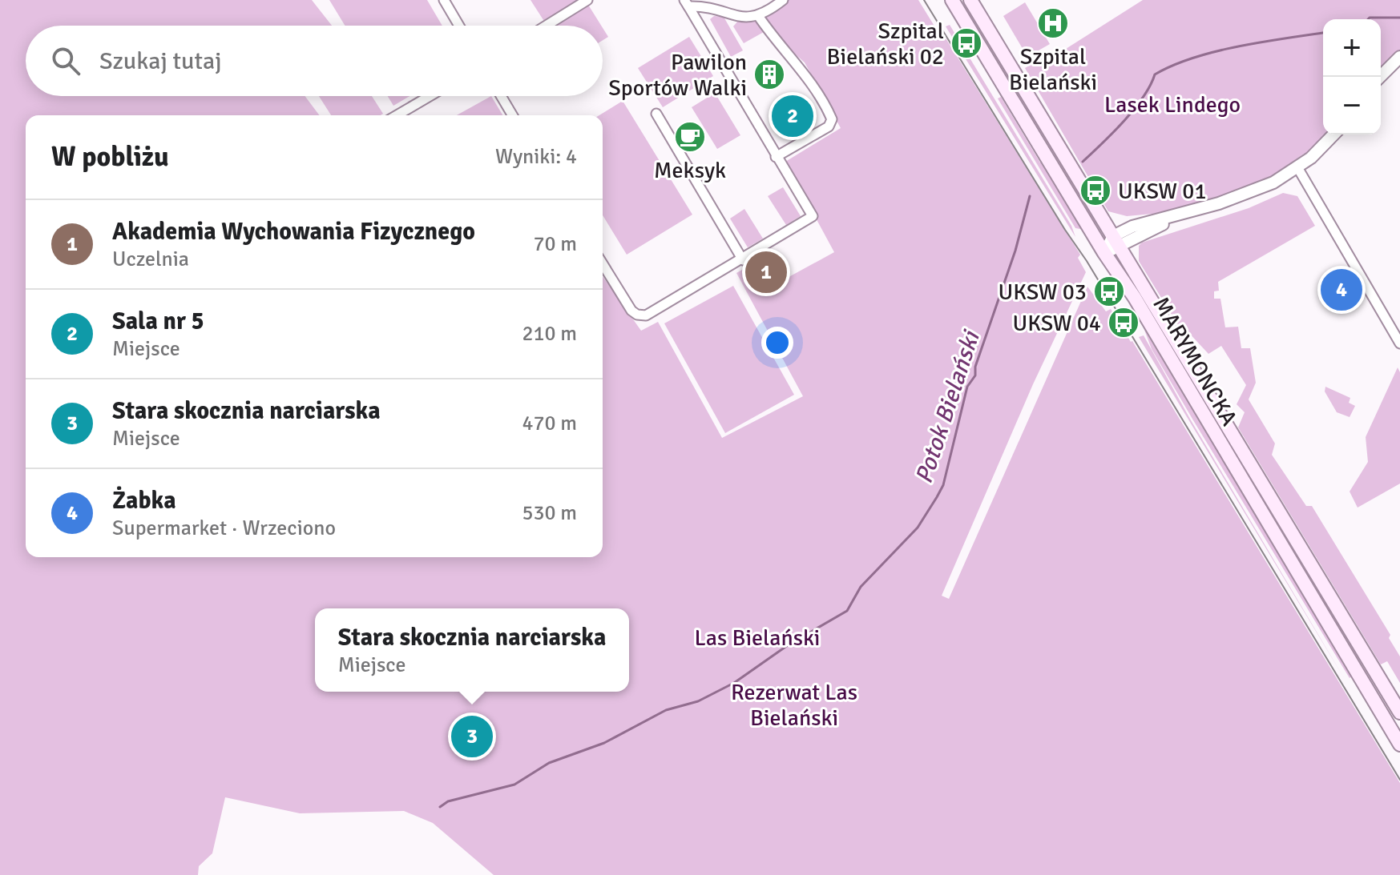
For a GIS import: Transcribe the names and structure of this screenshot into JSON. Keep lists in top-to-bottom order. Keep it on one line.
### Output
{"streets":{"main road":["MARYMONCKA"]},"water":["Potok Bielański"],"parks":["Lasek Lindego","Las Bielański","Rezerwat Las Bielański"],"places":{"hospital":["Szpital Bielański"],"bus stop":["Szpital Bielański 02","UKSW 01","UKSW 03","UKSW 04"],"building":["Pawilon Sportów Walki"],"cafe":["Meksyk"]},"page":{"map_buttons":["+","−"],"search":"Szukaj tutaj","pins":["2","1","4","3"],"heading":["W pobliżu","Wyniki: 4"],"list":[{"mark":"1","name":"Akademia Wychowania Fizycznego","note":"Uczelnia","value":"70 m"},{"mark":"2","name":"Sala nr 5","note":"Miejsce","value":"210 m"},{"mark":"3","name":"Stara skocznia narciarska","note":"Miejsce","value":"470 m"},{"mark":"4","name":"Żabka","note":"Supermarket · Wrzeciono","value":"530 m"}],"popup":["Stara skocznia narciarska","Miejsce"]}}
